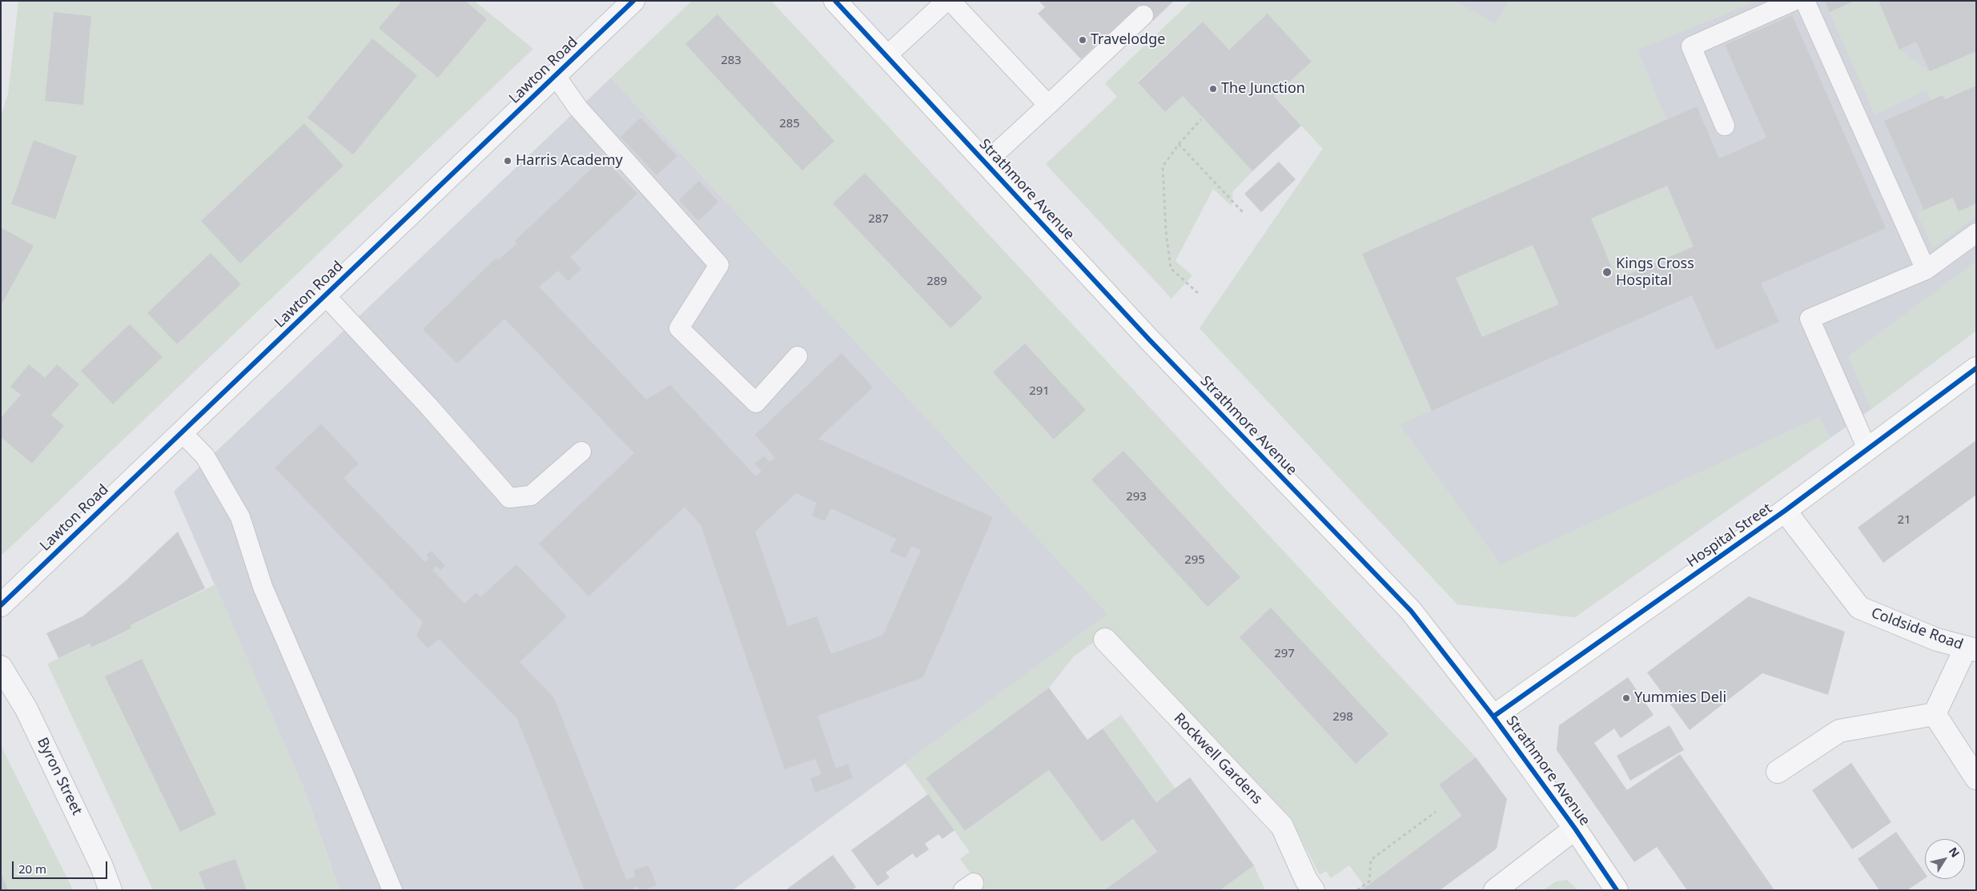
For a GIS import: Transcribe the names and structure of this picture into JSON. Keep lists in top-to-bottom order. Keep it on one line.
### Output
{"streets":{"street":["Lawton Road","Strathmore Avenue","Hospital Street","Coldside Road","Rockwell Gardens","Byron Street"]},"crossings":[["Strathmore Avenue","Hospital Street"],["Hospital Street","Coldside Road"]],"places":["Travelodge","The Junction","Harris Academy","Kings Cross Hospital","Yummies Deli"],"house_numbers":["283","285","287","289","291","293","21","295","297","298"],"scale_bar":"20 m","north":"top right"}
